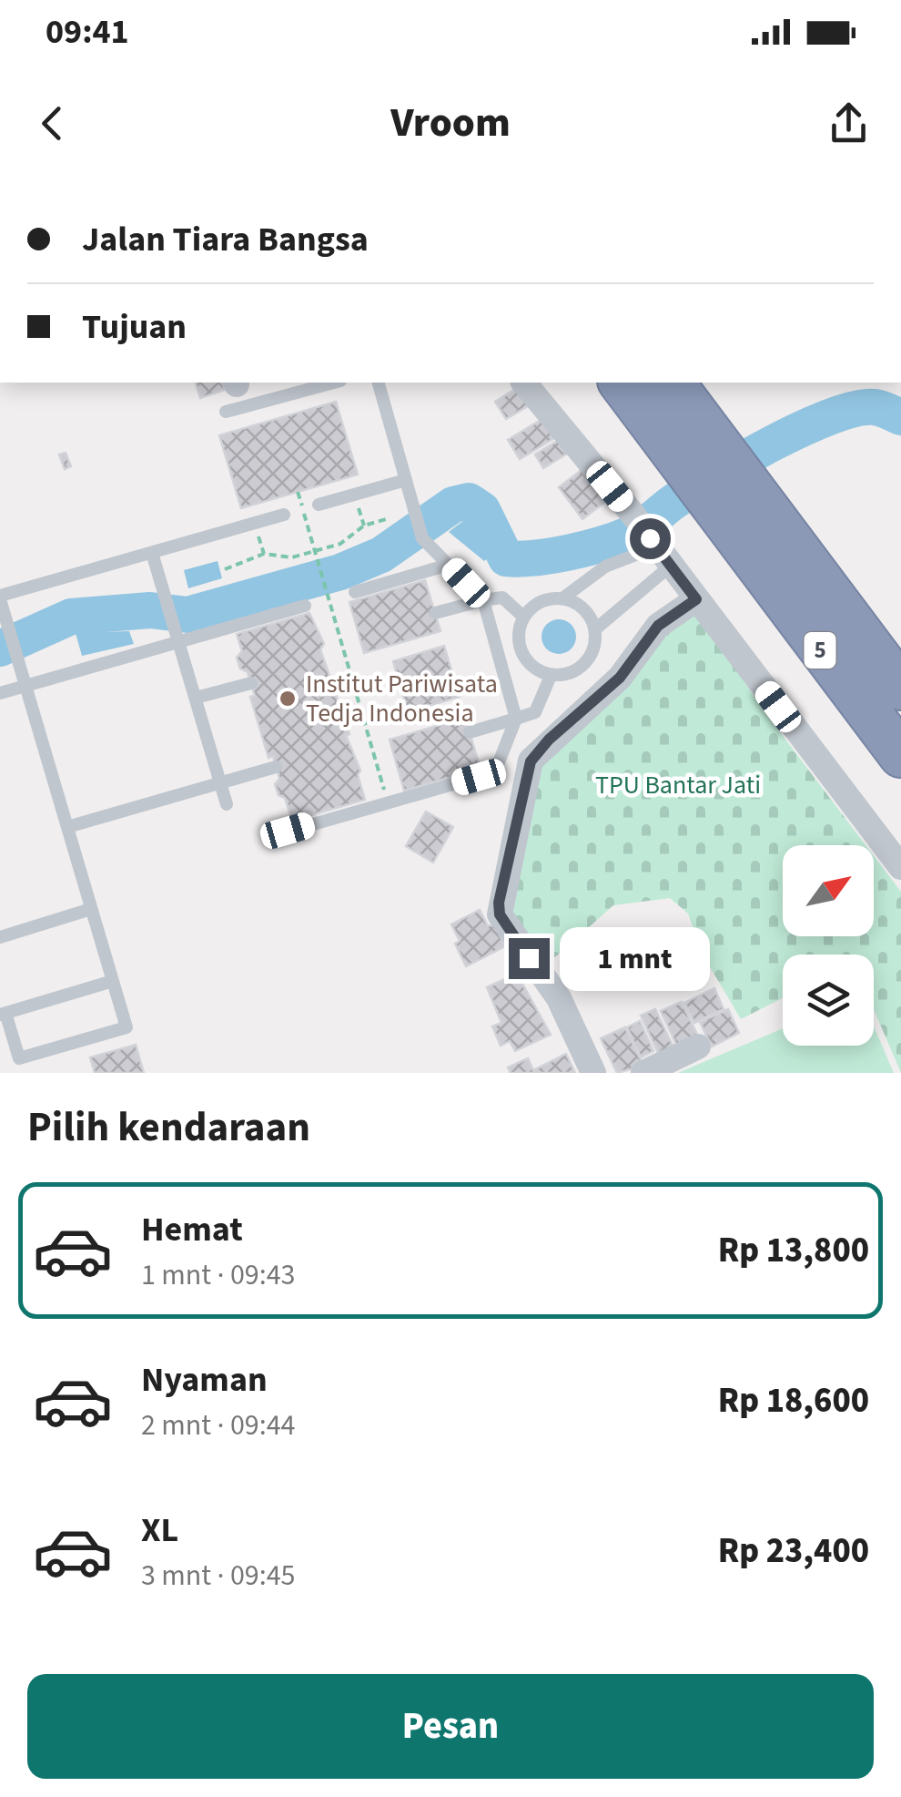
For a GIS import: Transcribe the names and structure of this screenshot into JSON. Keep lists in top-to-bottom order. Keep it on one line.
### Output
{"streets":{"highway":["5"]},"parks":["TPU Bantar Jati"],"places":["Institut Pariwisata Tedja Indonesia"],"north":"top right","page":{"status":"09:41","header":"Vroom","banner":["Jalan Tiara Bangsa","Tujuan"],"bubble":"1 mnt","heading":"Pilih kendaraan","list":[{"name":"Hemat","note":"1 mnt · 09:43","value":"Rp 13,800"},{"name":"Nyaman","note":"2 mnt · 09:44","value":"Rp 18,600"},{"name":"XL","note":"3 mnt · 09:45","value":"Rp 23,400"}],"buttons":"Pesan"}}
